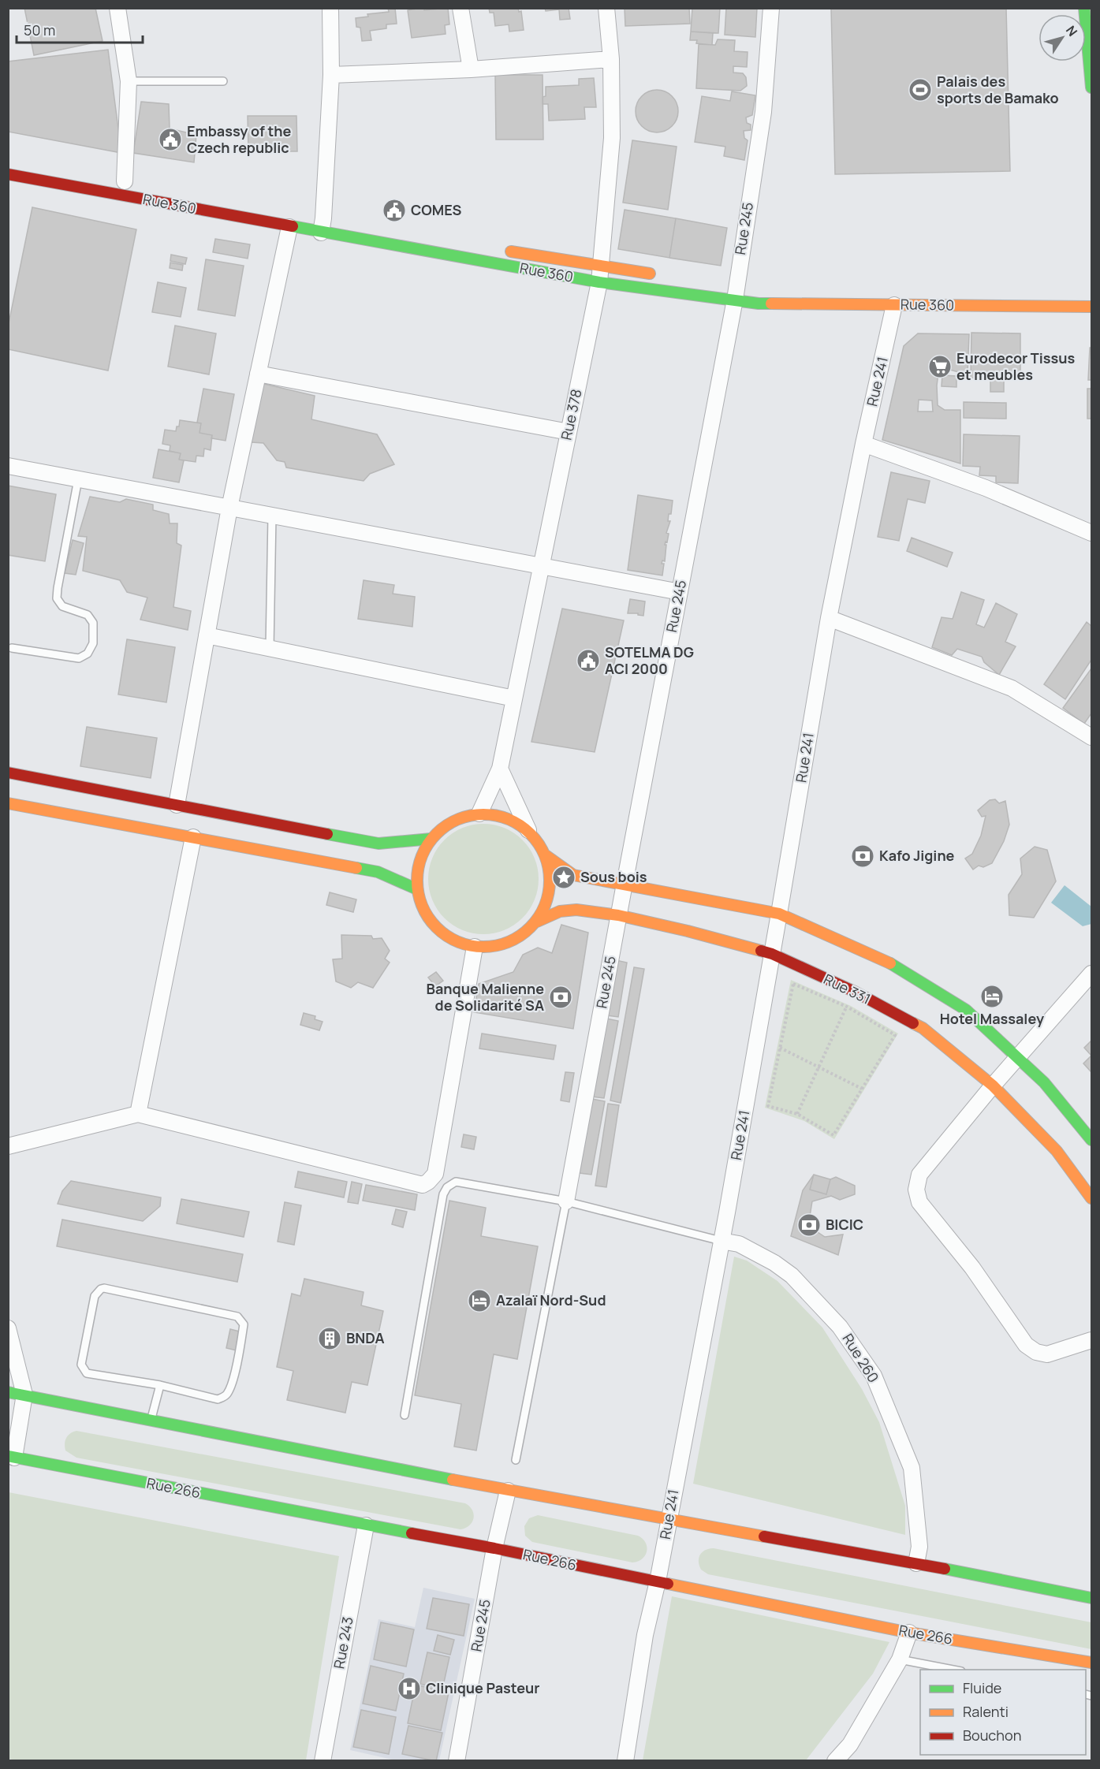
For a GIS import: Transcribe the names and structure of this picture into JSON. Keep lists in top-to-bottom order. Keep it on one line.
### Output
{"streets":{"main road":["Rue 360","Rue 331","Rue 266"],"street":["Rue 245","Rue 241","Rue 378","Rue 260","Rue 243"]},"crossings":[["Rue 360","Rue 245"],["Rue 360","Rue 241"],["Rue 360","Rue 378"],["Rue 245","Rue 331"],["Rue 245","Rue 266"],["Rue 241","Rue 331"],["Rue 241","Rue 260"],["Rue 241","Rue 266"],["Rue 378","Rue 331"],["Rue 266","Rue 243"]],"places":{"sports":["Palais des sports de Bamako"],"public building":["Embassy of the Czech republic","COMES","SOTELMA DG ACI 2000"],"supermarket":["Eurodecor Tissus et meubles"],"bank":["Kafo Jigine","Banque Malienne de Solidarité SA","BICIC"],"place":["Sous bois"],"hotel":["Hotel Massaley","Azalaï Nord-Sud"],"building":["BNDA"],"hospital":["Clinique Pasteur"]},"legend":["Fluide","Ralenti","Bouchon"],"scale_bar":"50 m","north":"top right"}
